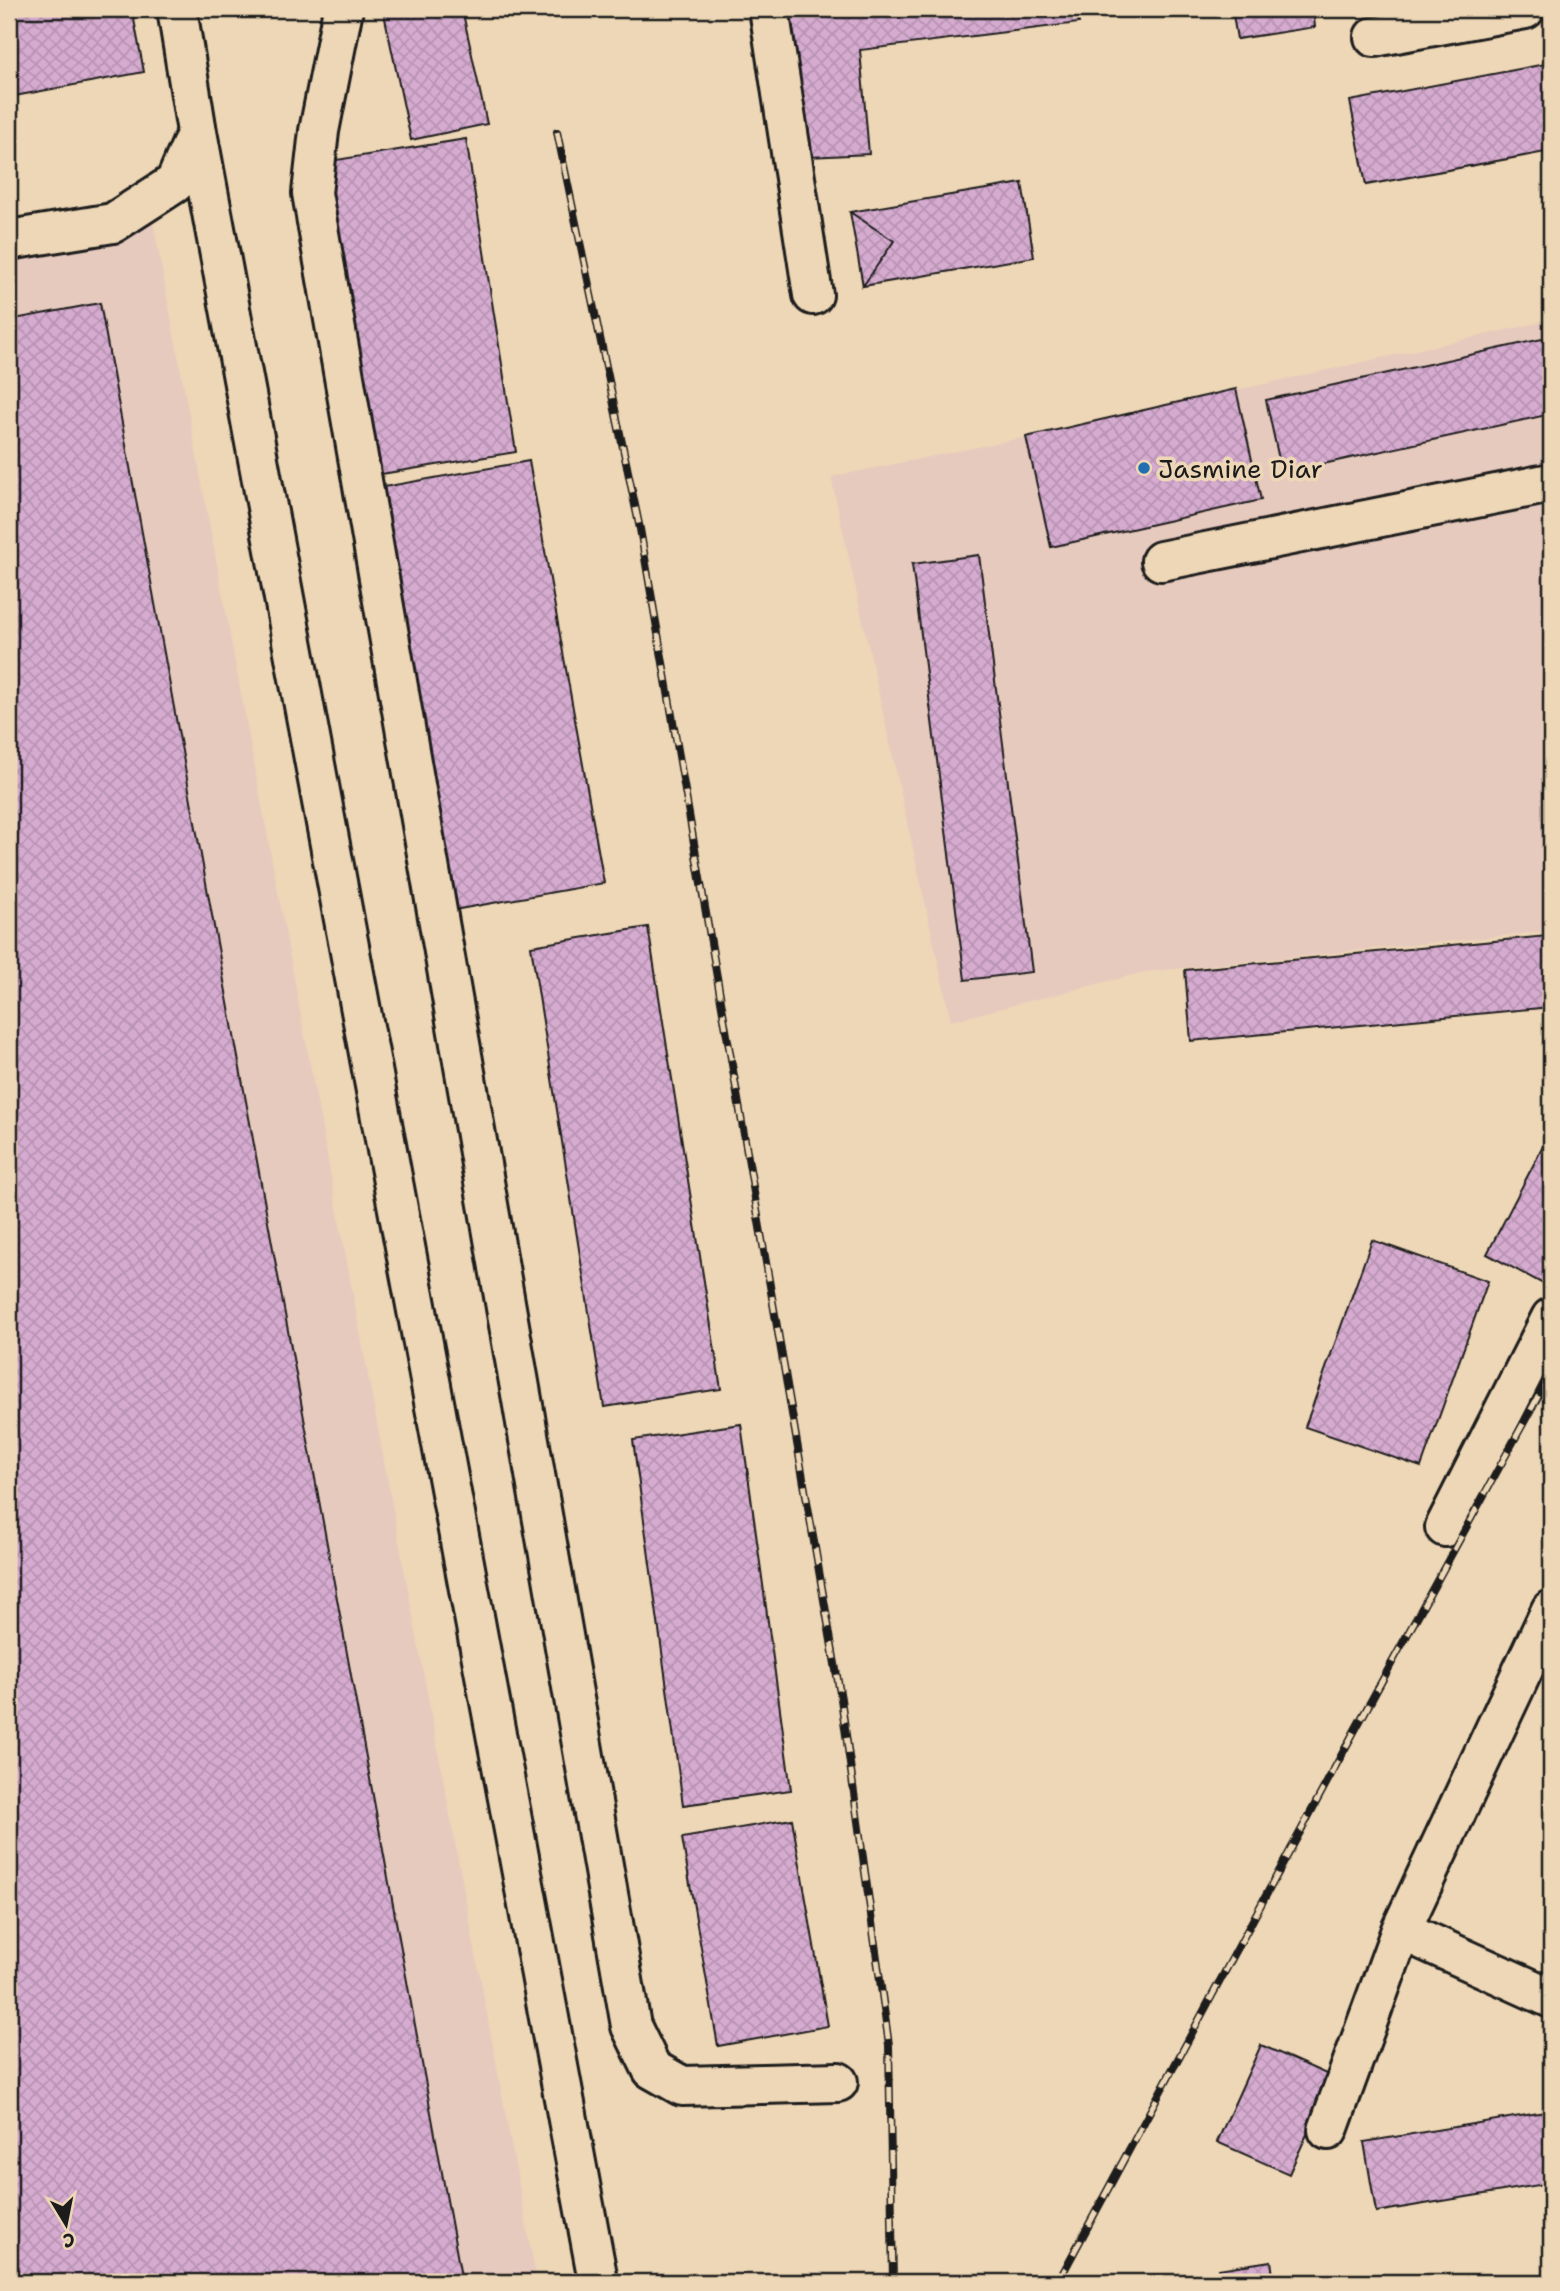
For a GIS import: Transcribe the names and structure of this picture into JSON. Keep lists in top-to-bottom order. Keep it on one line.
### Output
{"places":["Jasmine Diar"],"north":"bottom"}
